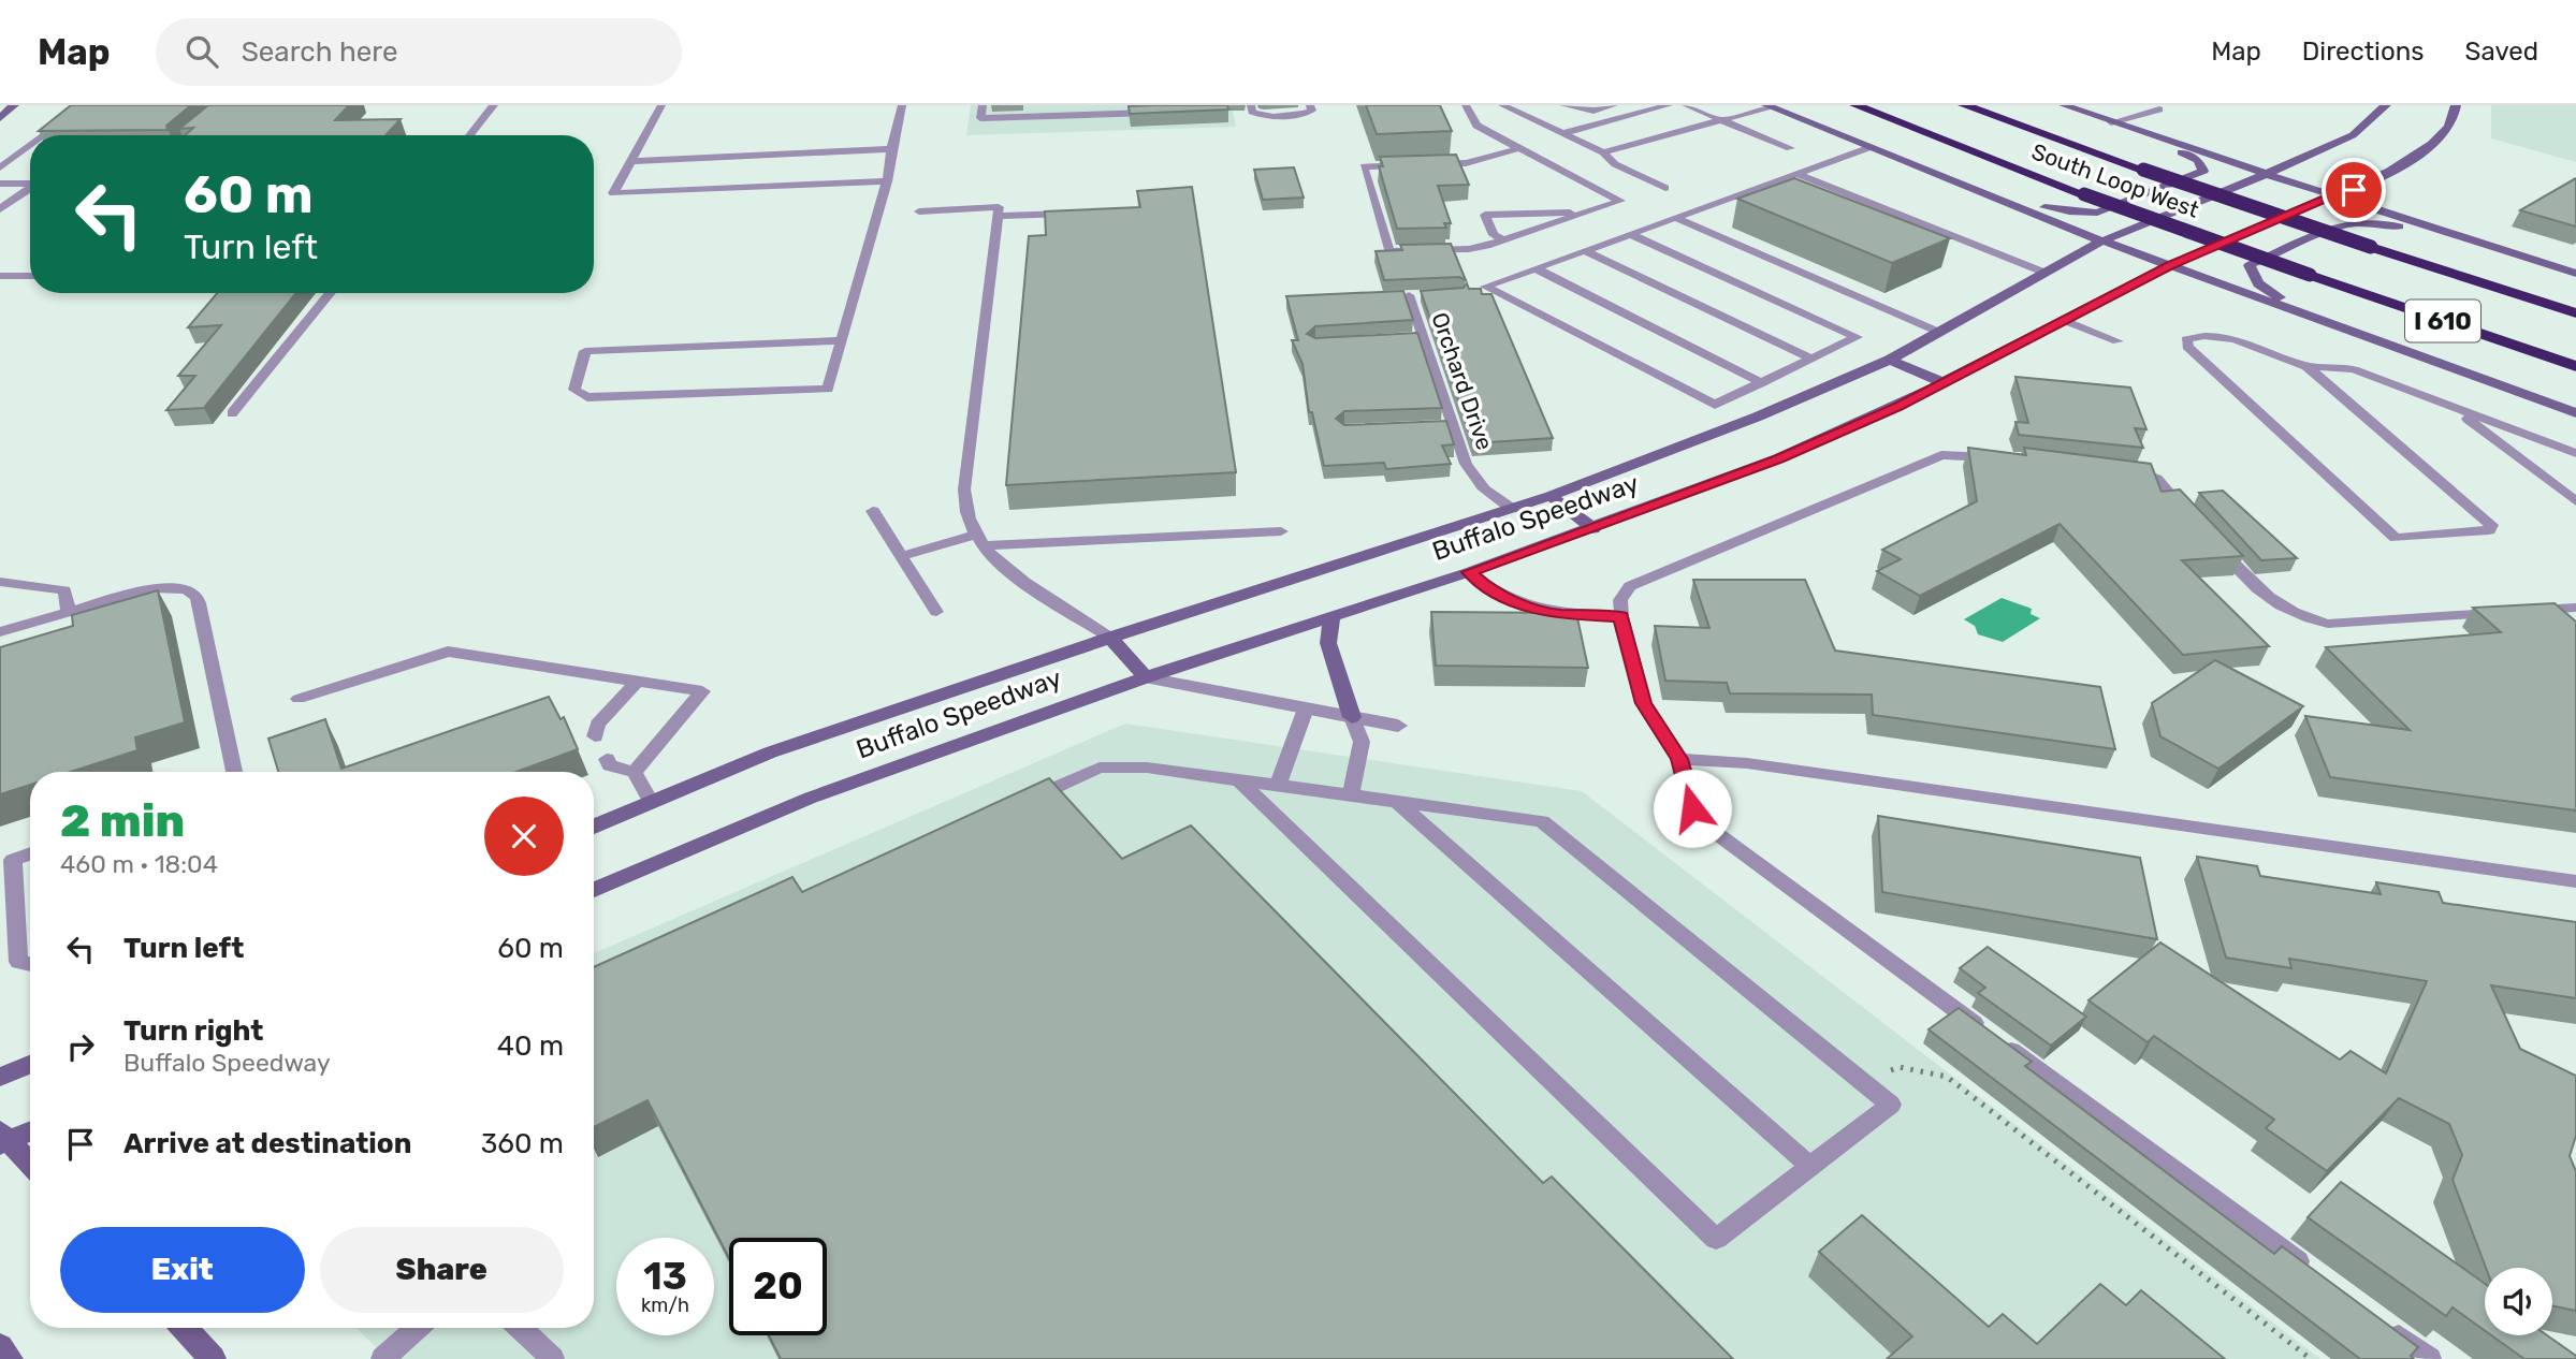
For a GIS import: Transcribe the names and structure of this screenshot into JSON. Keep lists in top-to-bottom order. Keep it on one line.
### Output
{"streets":{"highway":["South Loop West","I 610"],"main road":["Buffalo Speedway"],"street":["Orchard Drive"]},"crossings":[["Orchard Drive","Buffalo Speedway"]],"page":{"header":"Map","search":"Search here","nav":["Map","Directions","Saved"],"turn":["60 m","Turn left"],"heading":["2 min","460 m · 18:04"],"list":[{"name":"Turn left","value":"60 m"},{"name":"Turn right","note":"Buffalo Speedway","value":"40 m"},{"name":"Arrive at destination","value":"360 m"}],"buttons":["Exit","Share"],"speed":"13 km/h","limit":"20"}}
